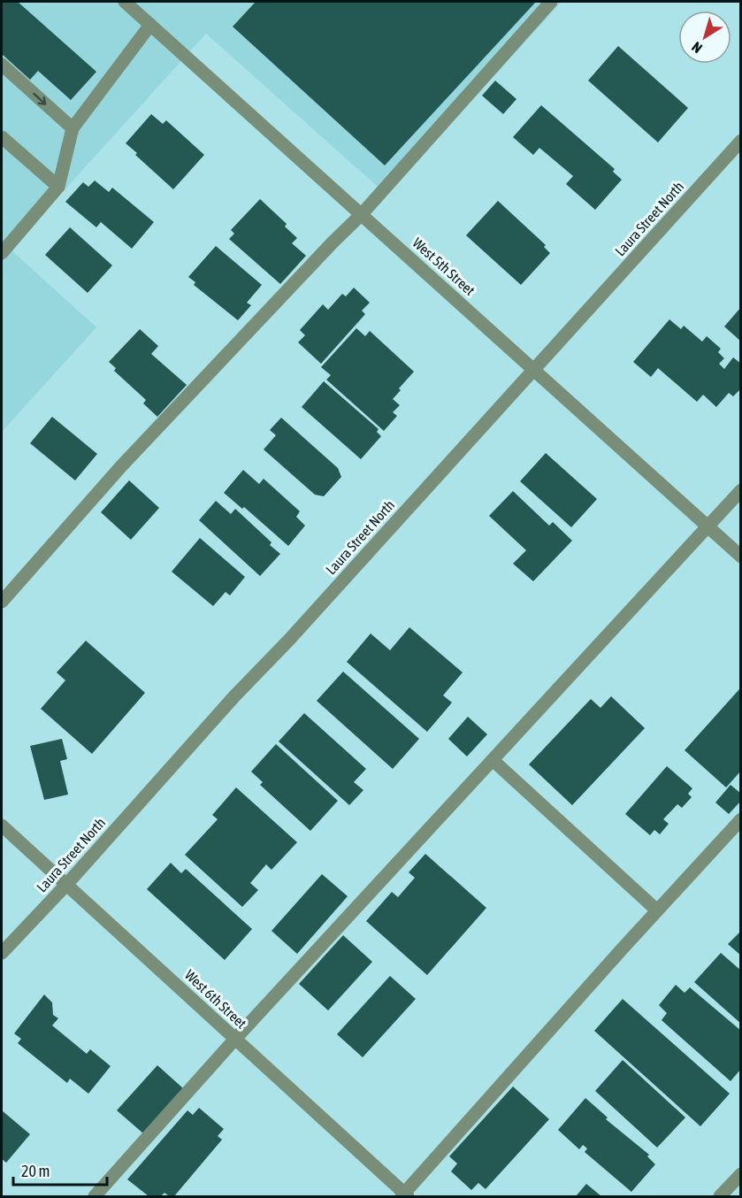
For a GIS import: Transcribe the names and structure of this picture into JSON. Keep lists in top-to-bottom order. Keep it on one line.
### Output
{"streets":{"street":["Laura Street North","West 5th Street","West 6th Street"]},"crossings":[["Laura Street North","West 5th Street"],["Laura Street North","West 6th Street"]],"scale_bar":"20 m","north":"bottom left"}
